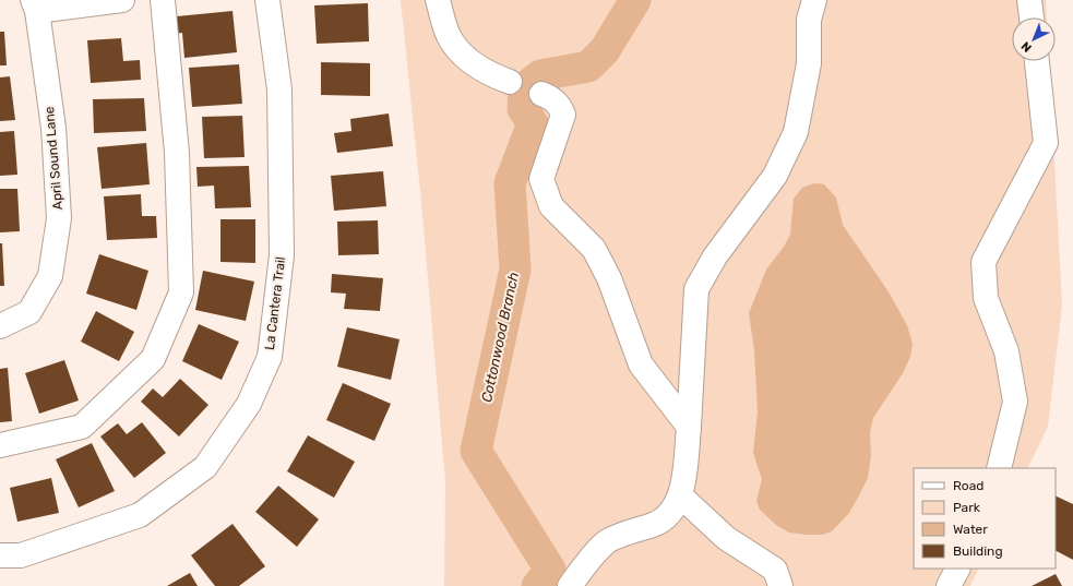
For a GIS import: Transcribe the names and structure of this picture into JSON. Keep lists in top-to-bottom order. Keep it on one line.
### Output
{"streets":{"street":["April Sound Lane","La Cantera Trail"]},"water":["Cottonwood Branch"],"legend":["Road","Park","Water","Building"],"north":"bottom left"}
